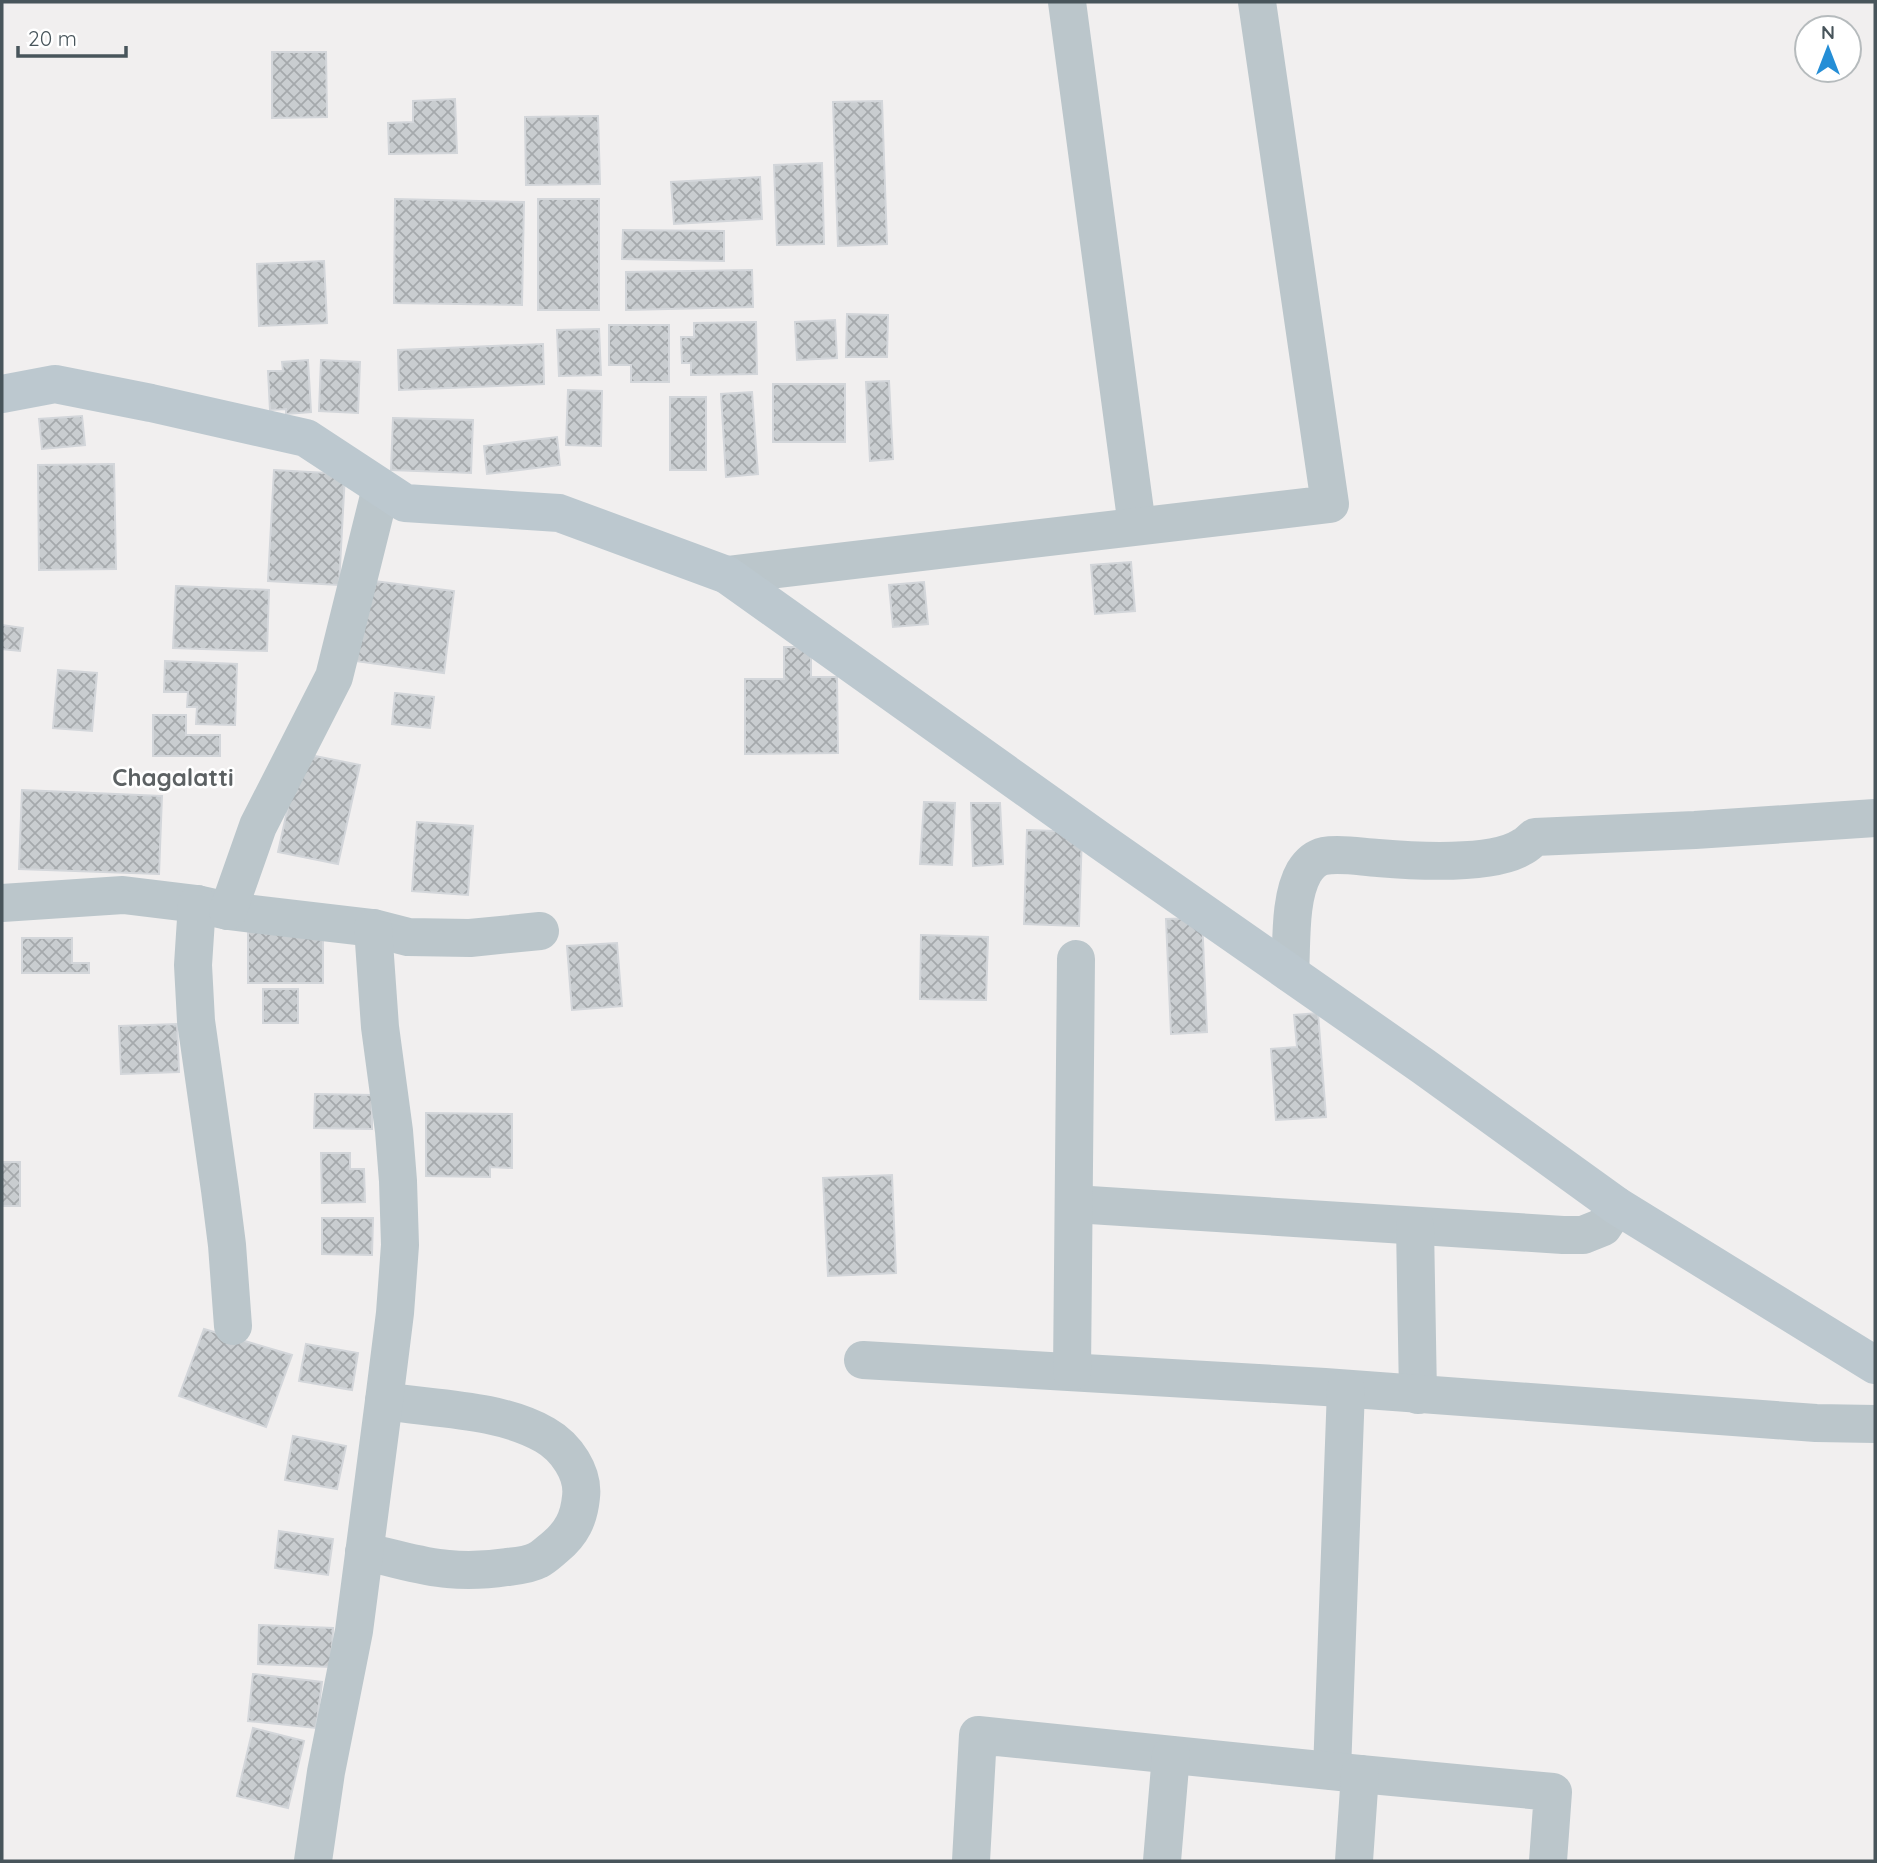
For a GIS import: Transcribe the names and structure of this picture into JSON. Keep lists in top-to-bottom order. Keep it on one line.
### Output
{"districts":["Chagalatti"],"scale_bar":"20 m","north":"top"}
